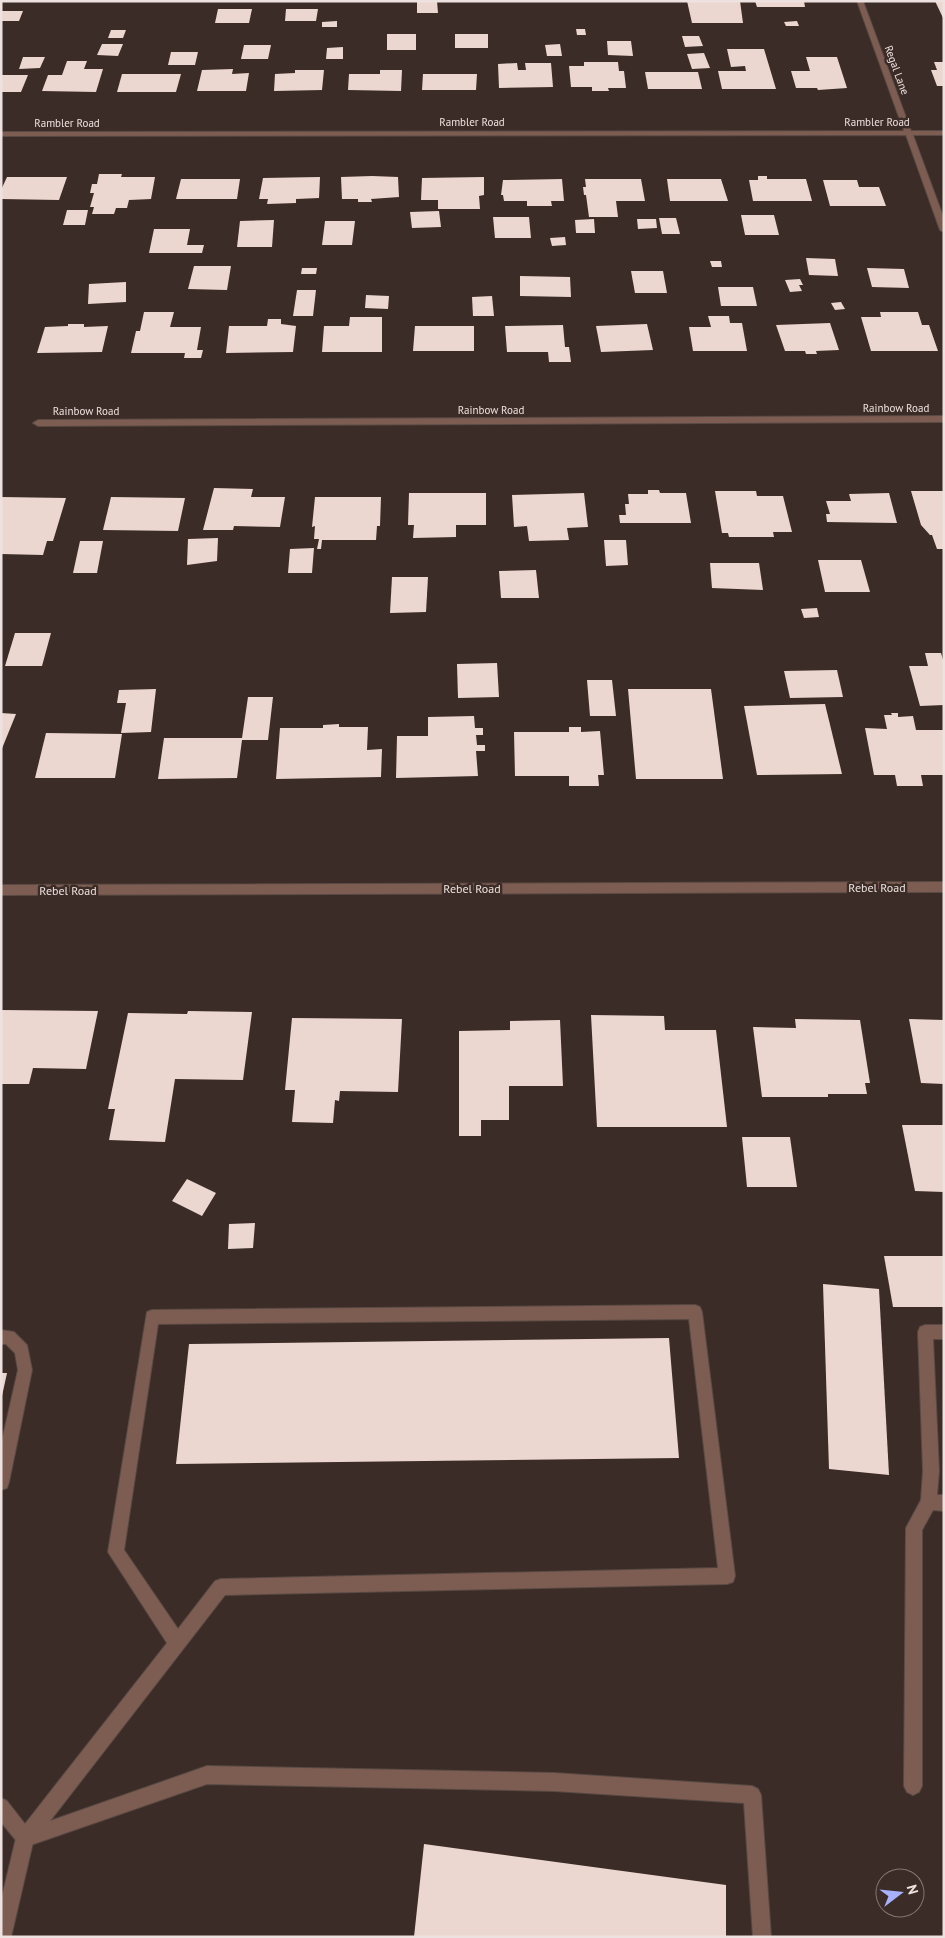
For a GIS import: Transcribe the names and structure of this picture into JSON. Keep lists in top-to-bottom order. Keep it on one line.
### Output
{"streets":{"street":["Regal Lane","Rambler Road","Rainbow Road","Rebel Road"]},"crossings":[["Regal Lane","Rambler Road"]],"north":"right"}
